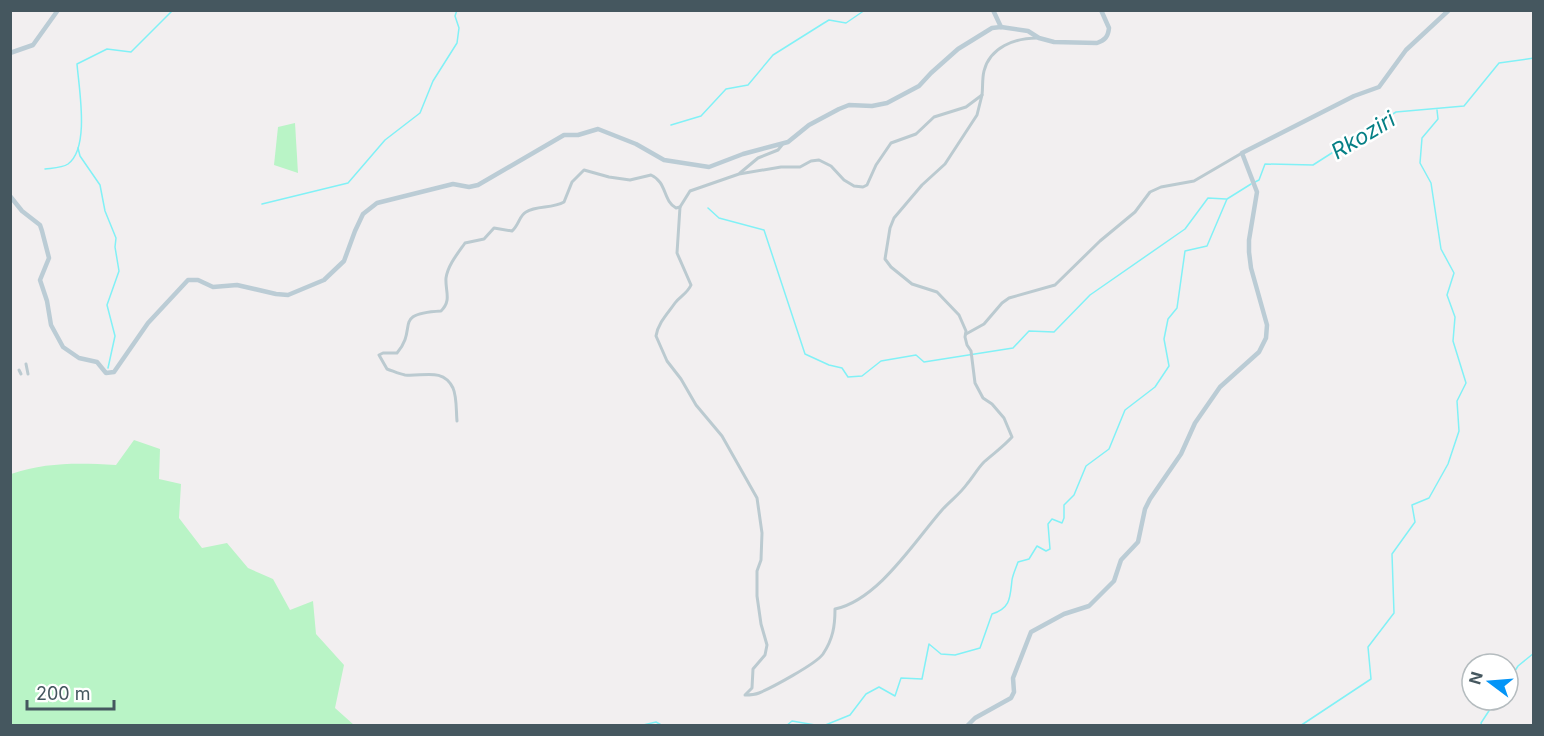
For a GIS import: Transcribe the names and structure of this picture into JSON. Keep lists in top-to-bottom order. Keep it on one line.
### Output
{"water":["Rkoziri"],"scale_bar":"200 m","north":"left"}
